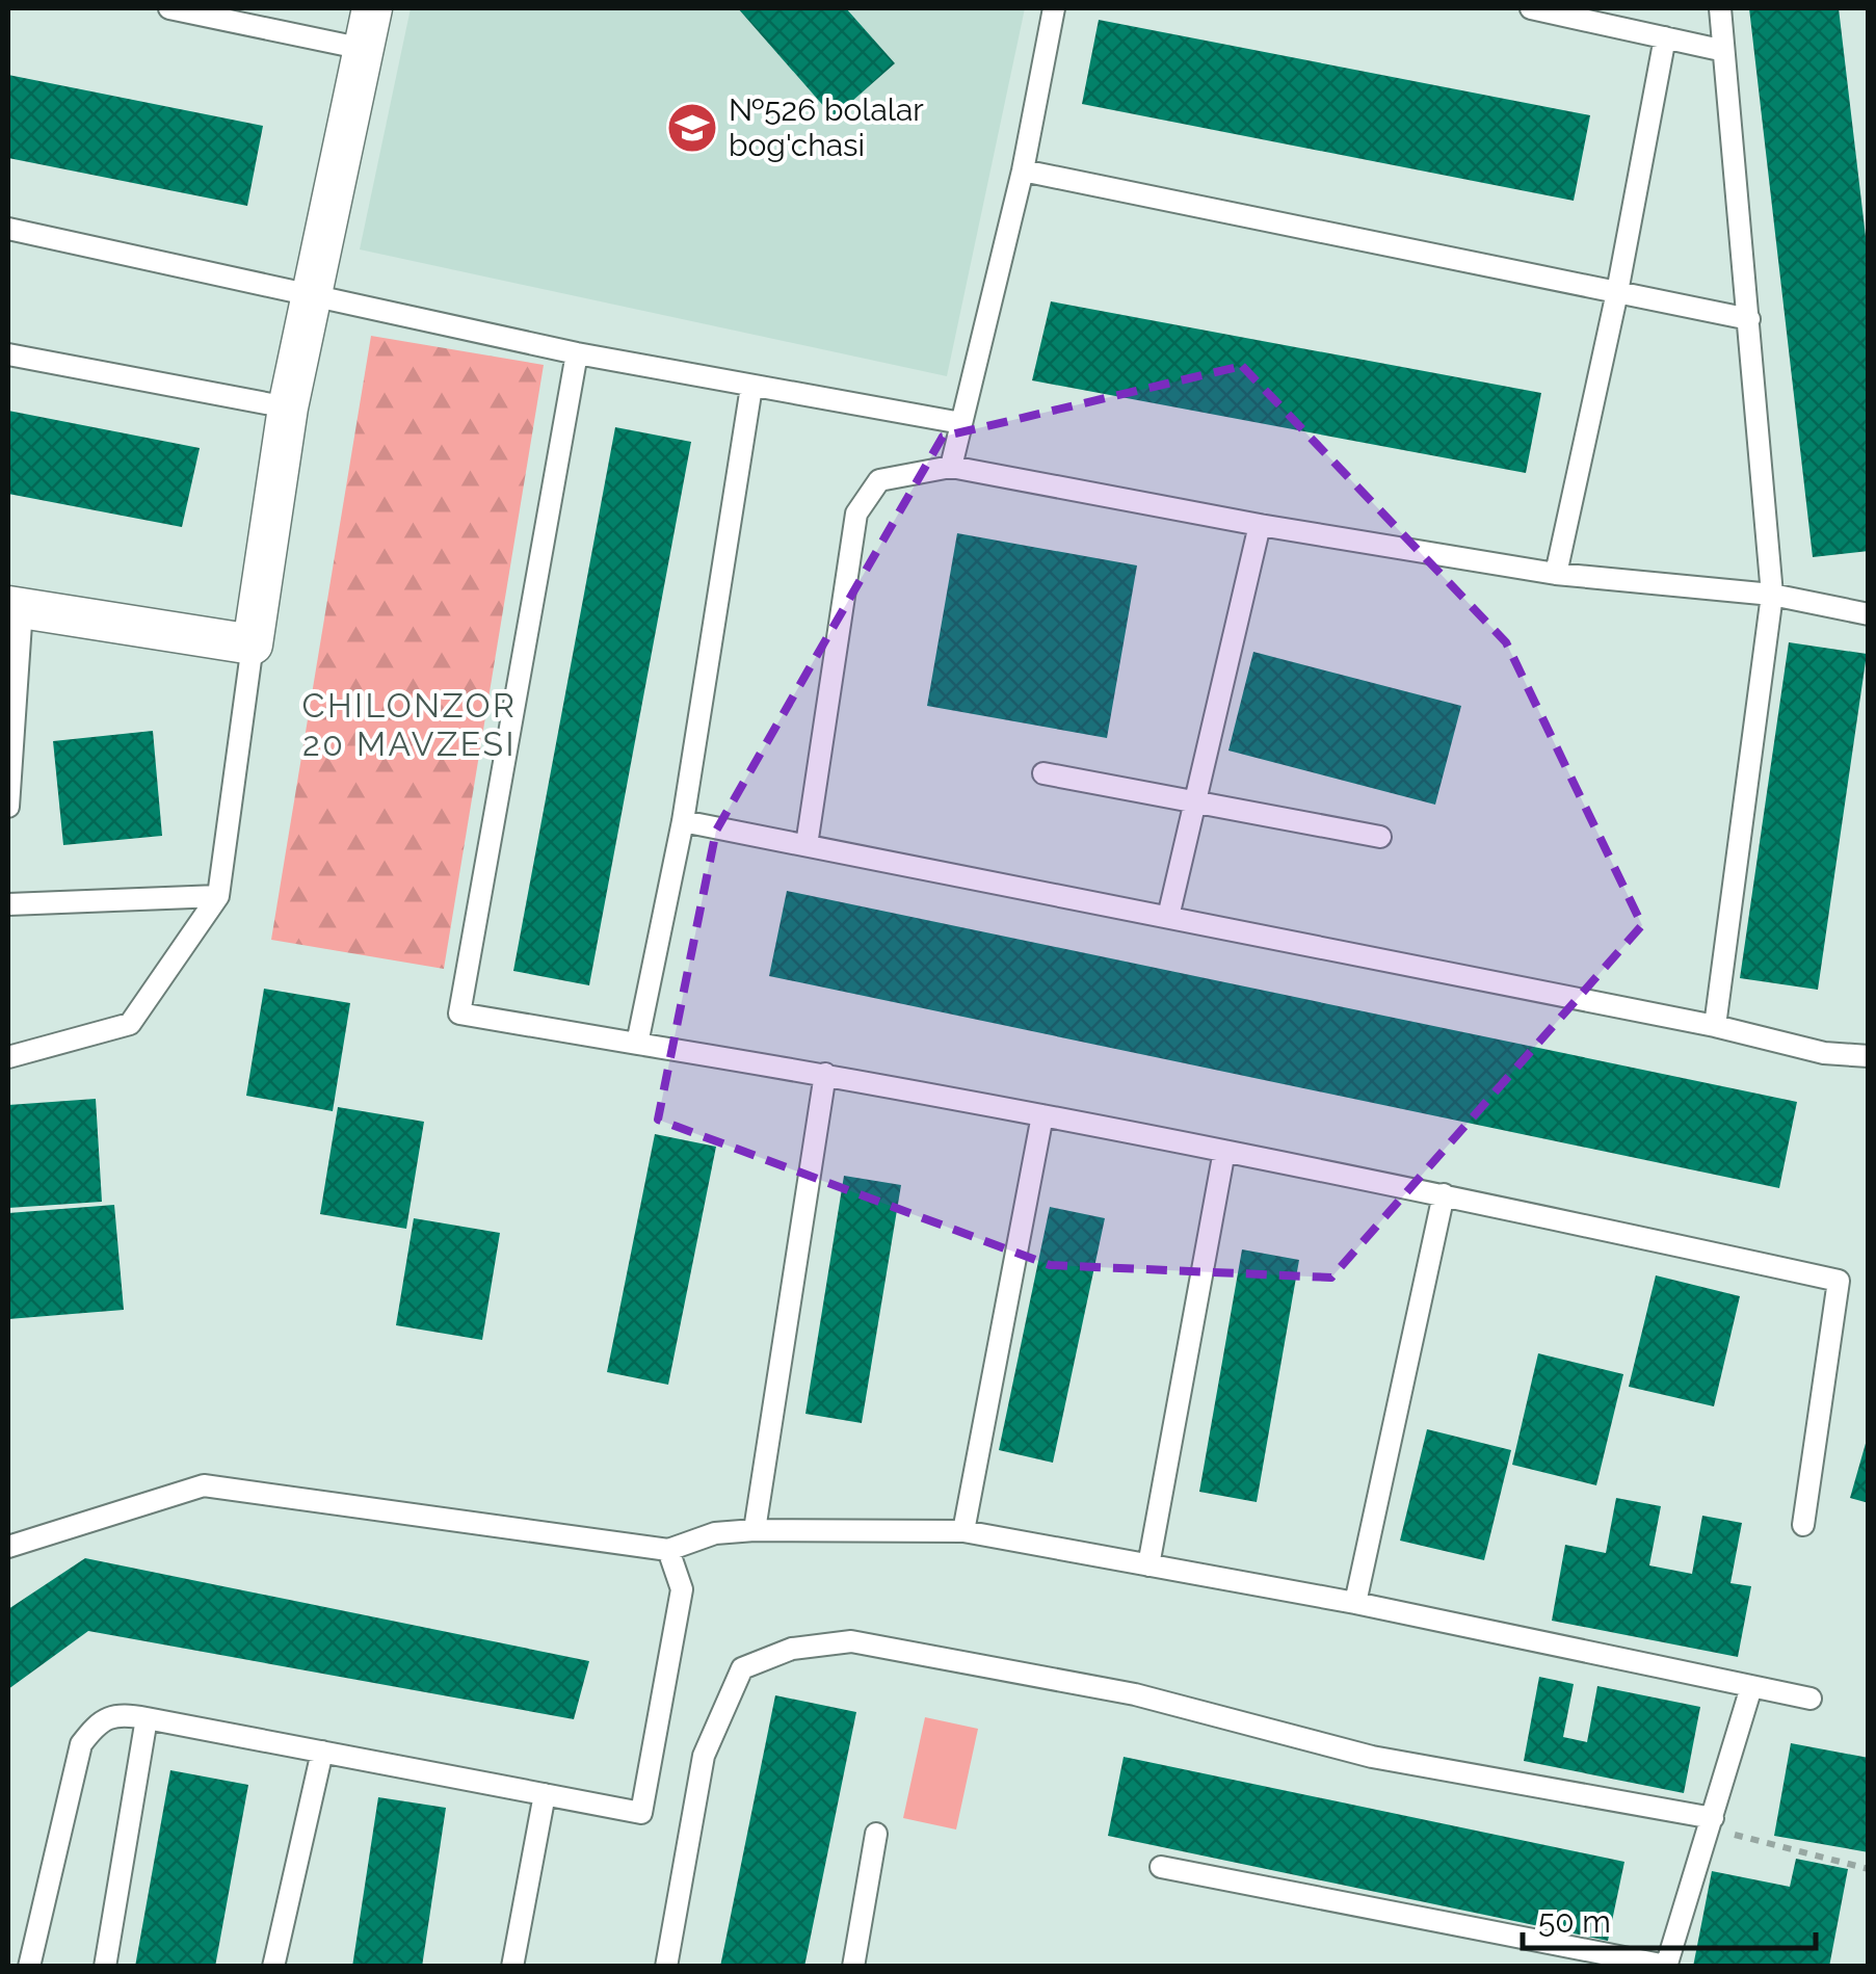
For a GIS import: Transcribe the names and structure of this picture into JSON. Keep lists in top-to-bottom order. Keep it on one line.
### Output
{"districts":["CHILONZOR 20 MAVZESI"],"places":{"school or university":["№526 bolalar bog'chasi"]},"scale_bar":"50 m"}
